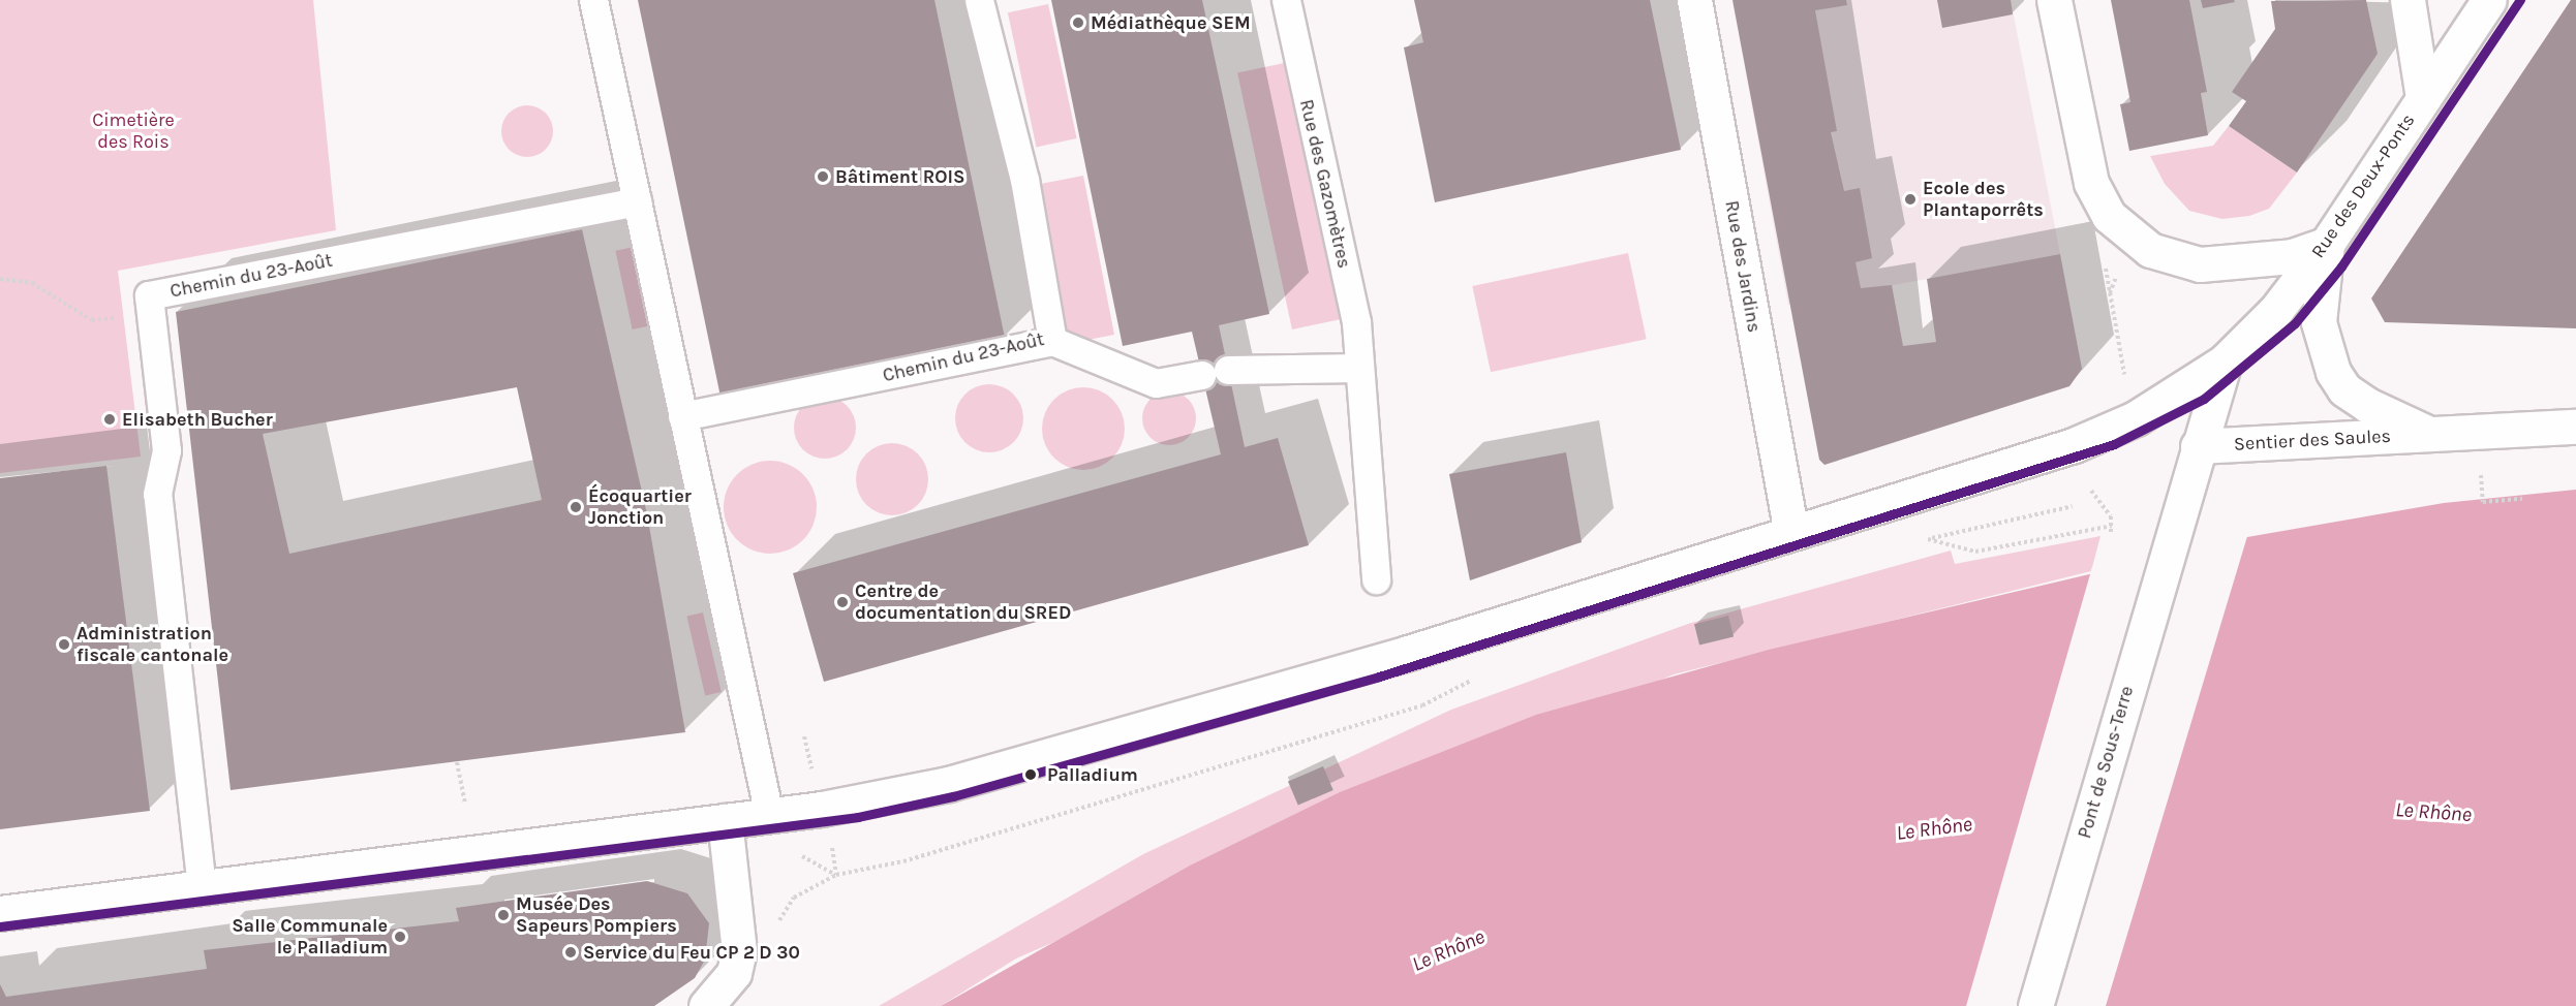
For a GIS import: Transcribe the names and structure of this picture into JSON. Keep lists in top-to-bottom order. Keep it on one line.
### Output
{"streets":{"street":["Rue des Gazomètres","Rue des Deux-Ponts","Rue des Jardins","Chemin du 23-Août","Sentier des Saules","Pont de Sous-Terre"]},"crossings":[["Rue des Deux-Ponts","Rue des Jardins"],["Rue des Deux-Ponts","Chemin du 23-Août"],["Rue des Deux-Ponts","Sentier des Saules"],["Rue des Deux-Ponts","Pont de Sous-Terre"],["Sentier des Saules","Pont de Sous-Terre"]],"water":["Le Rhône"],"parks":["Cimetière des Rois"],"places":["Médiathèque SEM","Bâtiment ROIS","Ecole des Plantaporrêts","Elisabeth Bucher","Écoquartier Jonction","Centre de documentation du SRED","Administration fiscale cantonale","Palladium","Musée Des Sapeurs Pompiers","Salle Communale le Palladium","Service du Feu CP 2 D 30"]}
